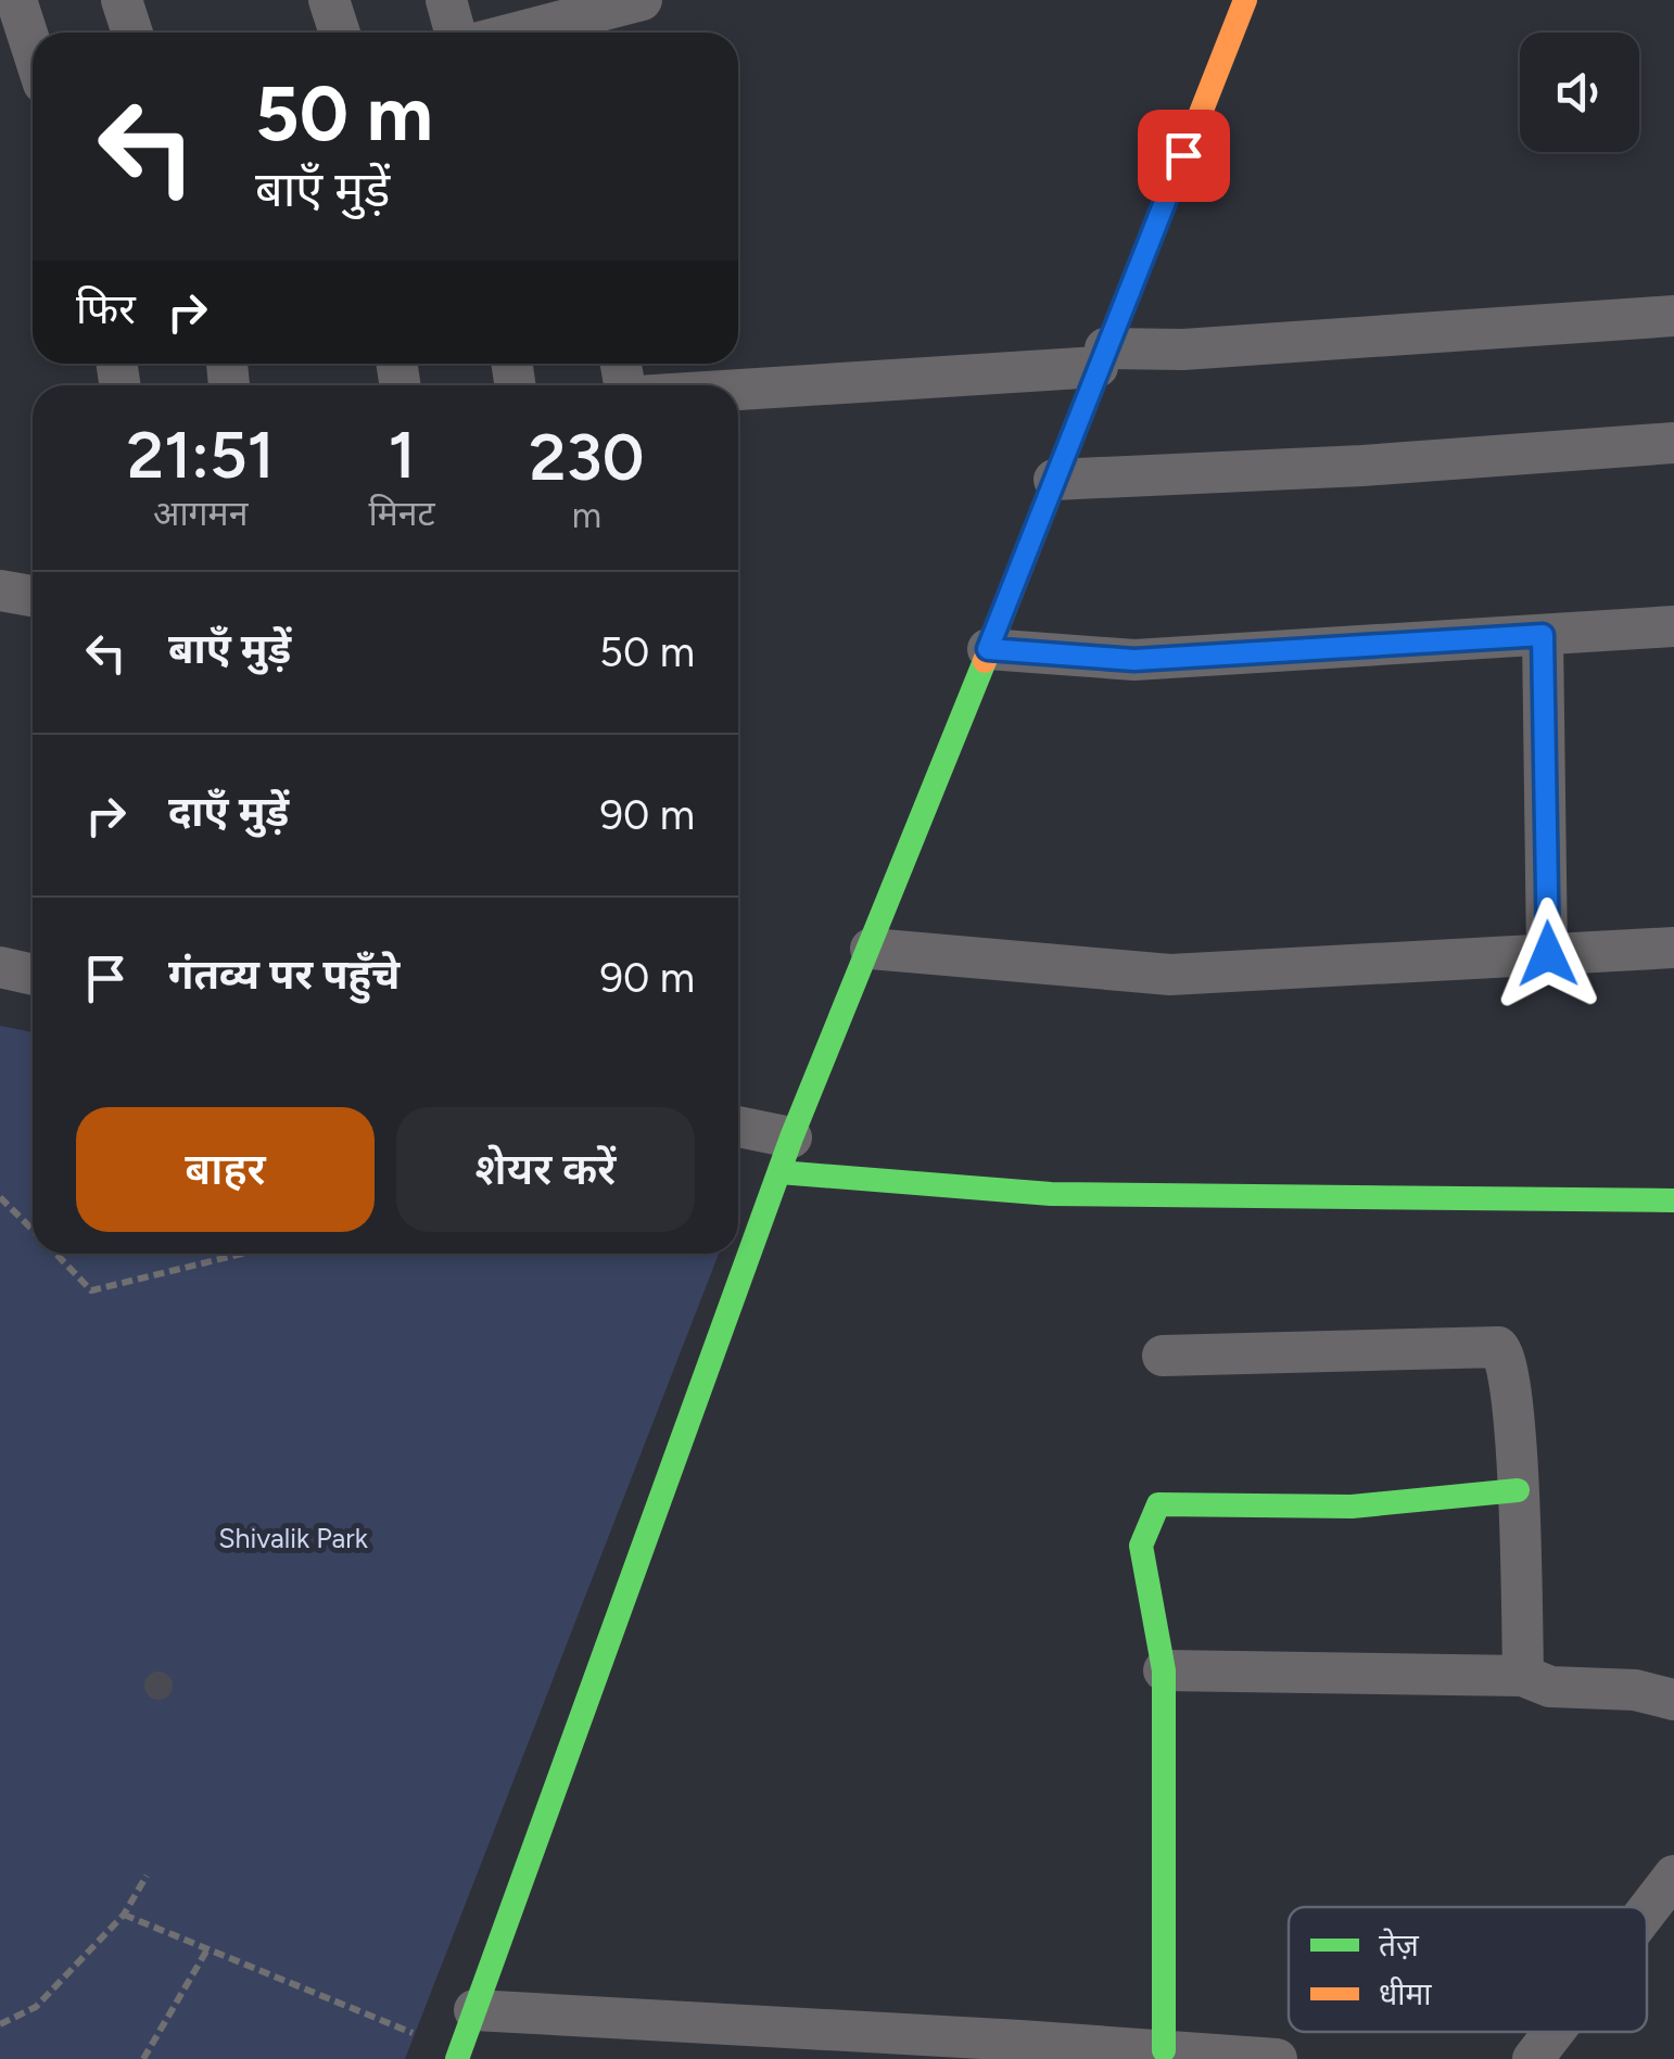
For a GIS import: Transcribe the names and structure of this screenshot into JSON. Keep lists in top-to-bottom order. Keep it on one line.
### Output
{"parks":["Shivalik Park"],"legend":["तेज़","धीमा"],"page":{"turn":["50 m","बाएँ मुड़ें"],"then":"फिर","eta":["21:51","आगमन","1","मिनट","230","m"],"list":[{"name":"बाएँ मुड़ें","value":"50 m"},{"name":"दाएँ मुड़ें","value":"90 m"},{"name":"गंतव्य पर पहुँचे","value":"90 m"}],"buttons":["बाहर","शेयर करें"]}}
